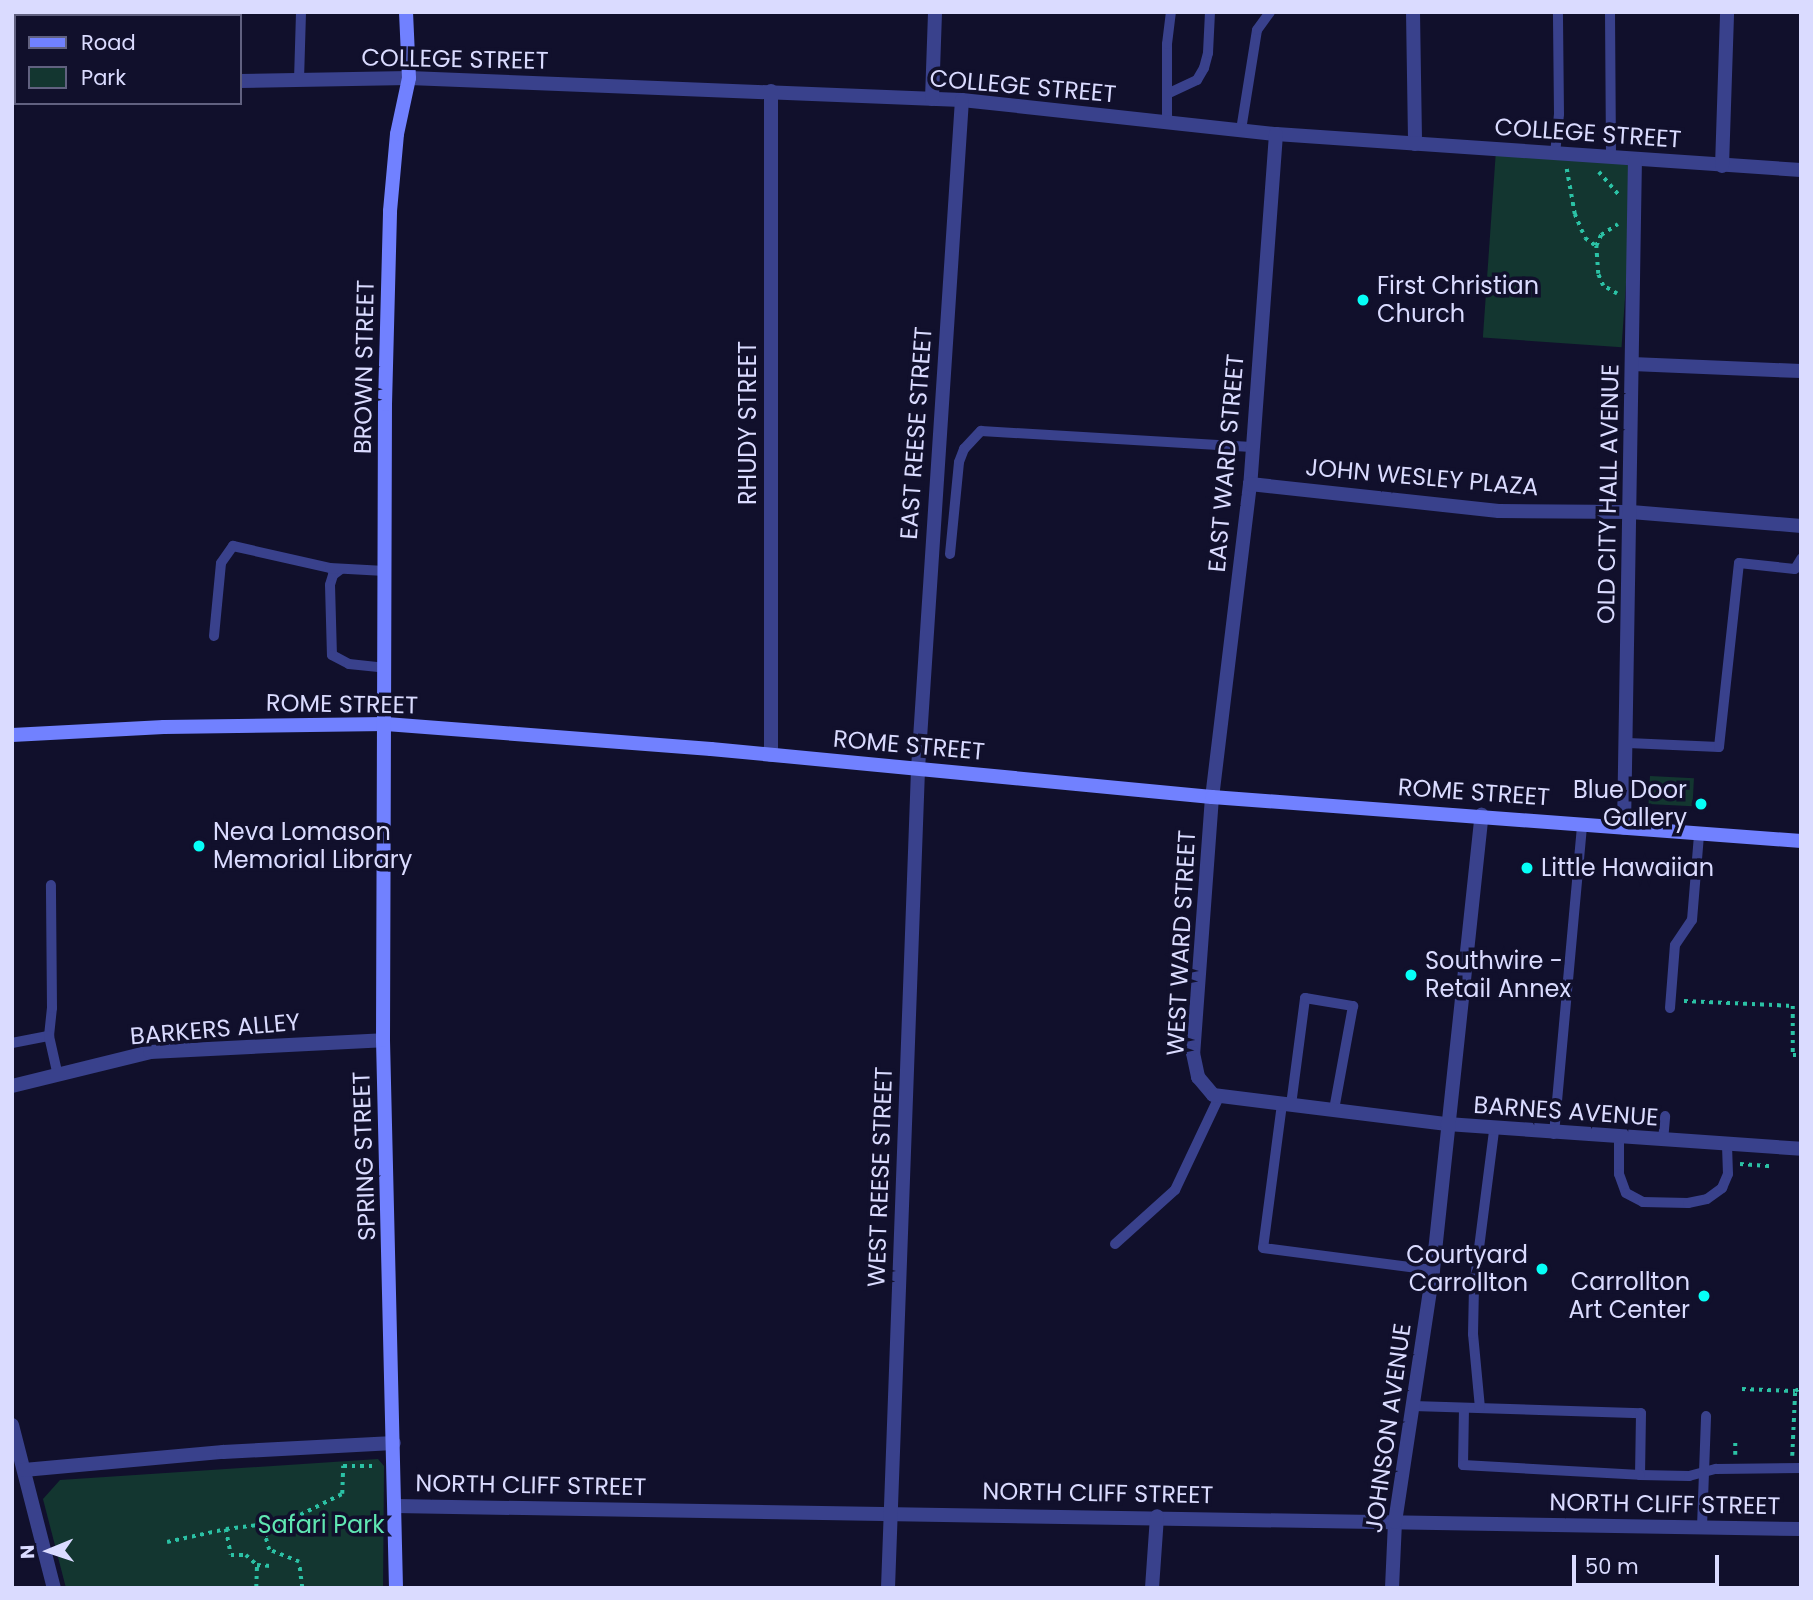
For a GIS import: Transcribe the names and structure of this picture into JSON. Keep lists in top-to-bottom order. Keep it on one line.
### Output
{"streets":{"street":["COLLEGE STREET","BROWN STREET","RHUDY STREET","EAST REESE STREET","EAST WARD STREET","JOHN WESLEY PLAZA","OLD CITY HALL AVENUE","ROME STREET","WEST WARD STREET","BARKERS ALLEY","BARNES AVENUE","SPRING STREET","WEST REESE STREET","JOHNSON AVENUE","NORTH CLIFF STREET"]},"crossings":[["COLLEGE STREET","BROWN STREET"],["COLLEGE STREET","RHUDY STREET"],["COLLEGE STREET","EAST REESE STREET"],["COLLEGE STREET","EAST WARD STREET"],["COLLEGE STREET","OLD CITY HALL AVENUE"],["BROWN STREET","ROME STREET"],["BROWN STREET","SPRING STREET"],["RHUDY STREET","ROME STREET"],["EAST REESE STREET","ROME STREET"],["EAST REESE STREET","WEST REESE STREET"],["EAST WARD STREET","JOHN WESLEY PLAZA"],["EAST WARD STREET","ROME STREET"],["EAST WARD STREET","WEST WARD STREET"],["JOHN WESLEY PLAZA","OLD CITY HALL AVENUE"],["OLD CITY HALL AVENUE","ROME STREET"],["ROME STREET","WEST WARD STREET"],["ROME STREET","SPRING STREET"],["ROME STREET","WEST REESE STREET"],["ROME STREET","JOHNSON AVENUE"],["BARKERS ALLEY","SPRING STREET"],["BARNES AVENUE","JOHNSON AVENUE"],["SPRING STREET","NORTH CLIFF STREET"],["WEST REESE STREET","NORTH CLIFF STREET"],["JOHNSON AVENUE","NORTH CLIFF STREET"]],"parks":["Safari Park"],"places":["First Christian Church","Blue Door Gallery","Neva Lomason Memorial Library","Little Hawaiian","Southwire - Retail Annex","Courtyard Carrollton","Carrollton Art Center"],"legend":["Road","Park"],"scale_bar":"50 m","north":"left"}
